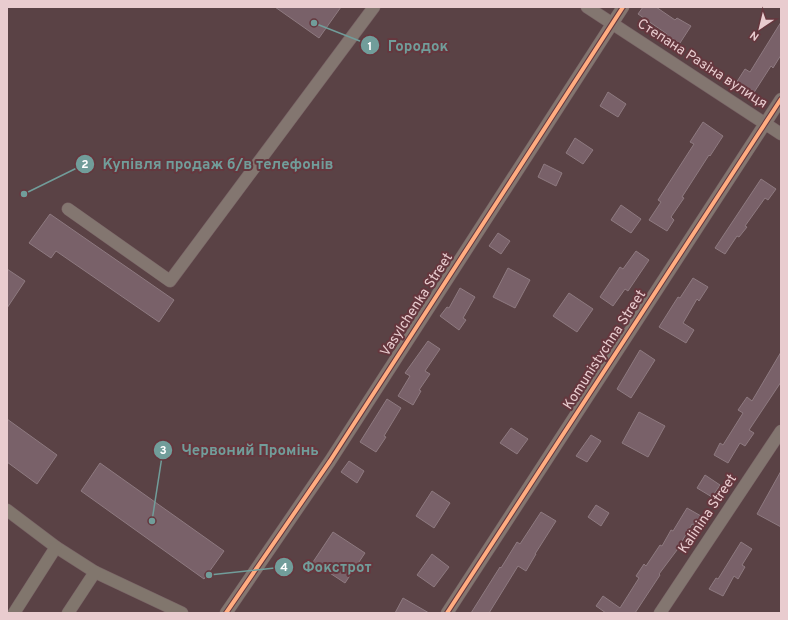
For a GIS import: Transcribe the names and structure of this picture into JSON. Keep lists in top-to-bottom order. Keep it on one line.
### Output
{"streets":{"street":["Степана Разіна вулиця","Vasylchenka Street","Komunistychna Street","Kalinina Street"]},"crossings":[["Степана Разіна вулиця","Vasylchenka Street"],["Степана Разіна вулиця","Komunistychna Street"]],"places":["Городок","Купівля продаж б/в телефонів","Червоний Промінь","Фокстрот"],"north":"bottom left"}
